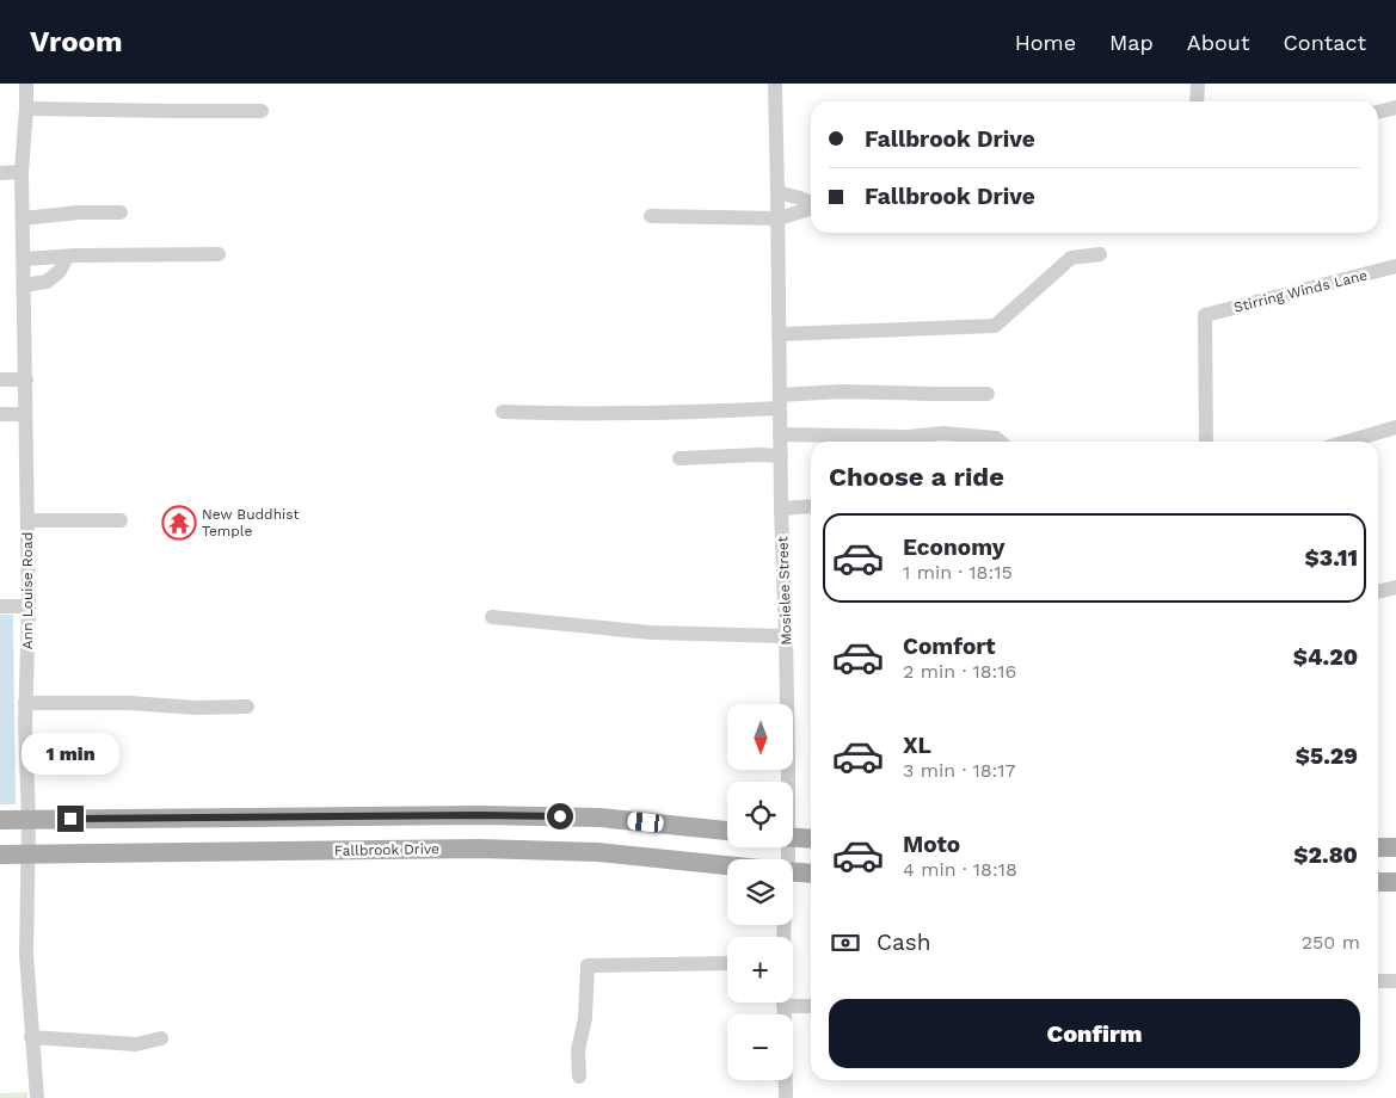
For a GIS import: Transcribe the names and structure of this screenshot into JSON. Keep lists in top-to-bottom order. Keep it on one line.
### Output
{"streets":{"main road":["Fallbrook Drive"],"street":["Stirring Winds Lane","Ann Louise Road","Mosielee Street"]},"crossings":[["Ann Louise Road","Fallbrook Drive"]],"places":{"temple":["New Buddhist Temple"]},"north":"bottom","page":{"header":"Vroom","nav":["Home","Map","About","Contact"],"banner":["Fallbrook Drive","Fallbrook Drive"],"heading":"Choose a ride","list":[{"name":"Economy","note":"1 min · 18:15","value":"$3.11"},{"name":"Comfort","note":"2 min · 18:16","value":"$4.20"},{"name":"XL","note":"3 min · 18:17","value":"$5.29"},{"name":"Moto","note":"4 min · 18:18","value":"$2.80"}],"map_buttons":["+","−"],"bubble":"1 min","pay":["Cash","250 m"],"buttons":"Confirm"}}
